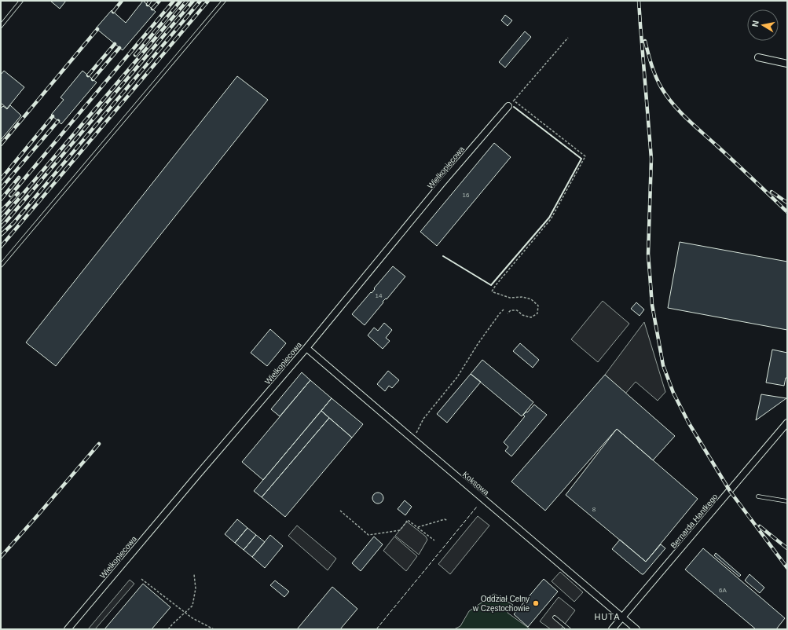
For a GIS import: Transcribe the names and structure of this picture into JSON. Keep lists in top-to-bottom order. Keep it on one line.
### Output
{"streets":{"street":["Wielkopiecowa","Koksowa","Bernarda Hantkego"]},"crossings":[["Wielkopiecowa","Koksowa"],["Koksowa","Bernarda Hantkego"]],"districts":["HUTA"],"places":["Oddział Celny w Częstochowie"],"house_numbers":["16","14","8","6A"],"north":"left"}
